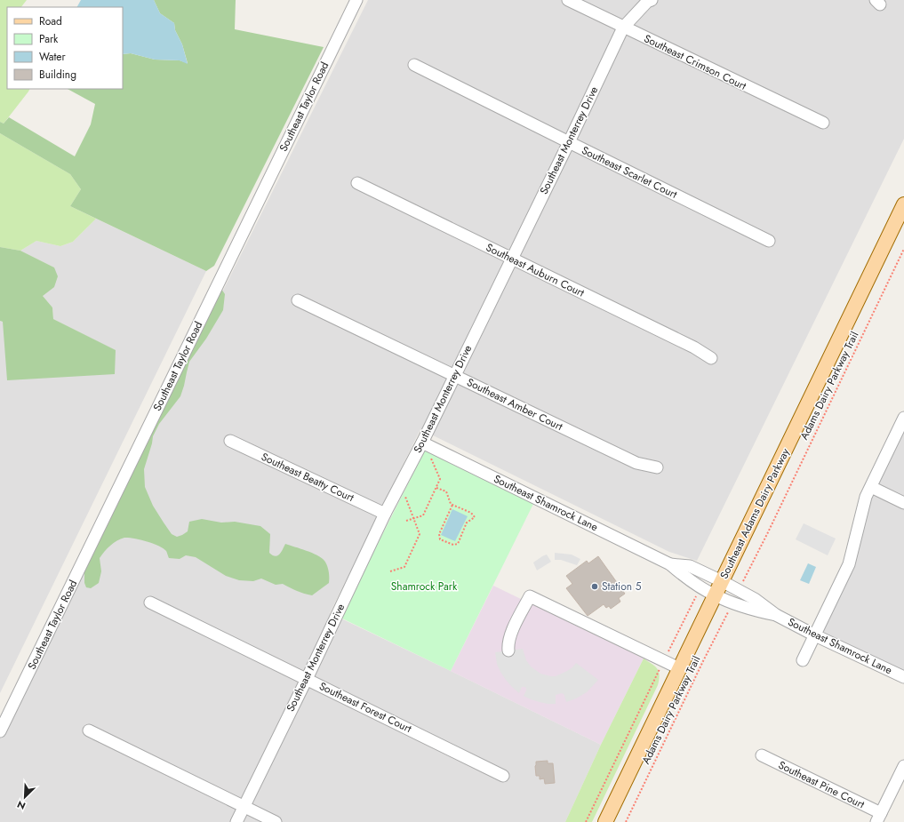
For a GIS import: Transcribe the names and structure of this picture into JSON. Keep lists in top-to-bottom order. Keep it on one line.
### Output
{"streets":{"main road":["Southeast Adams Dairy Parkway"],"street":["Southeast Crimson Court","Southeast Taylor Road","Southeast Monterrey Drive","Southeast Scarlet Court","Southeast Auburn Court","Southeast Amber Court","Southeast Beatty Court","Southeast Shamrock Lane","Southeast Forest Court","Southeast Pine Court"],"path":["Adams Dairy Parkway Trail"]},"crossings":[["Southeast Crimson Court","Southeast Monterrey Drive"],["Southeast Monterrey Drive","Southeast Scarlet Court"],["Southeast Monterrey Drive","Southeast Auburn Court"],["Southeast Monterrey Drive","Southeast Amber Court"],["Southeast Monterrey Drive","Southeast Beatty Court"],["Southeast Monterrey Drive","Southeast Shamrock Lane"],["Southeast Monterrey Drive","Southeast Forest Court"],["Southeast Shamrock Lane","Southeast Adams Dairy Parkway"]],"parks":["Shamrock Park"],"places":["Station 5"],"legend":["Road","Park","Water","Building"],"north":"bottom left"}
